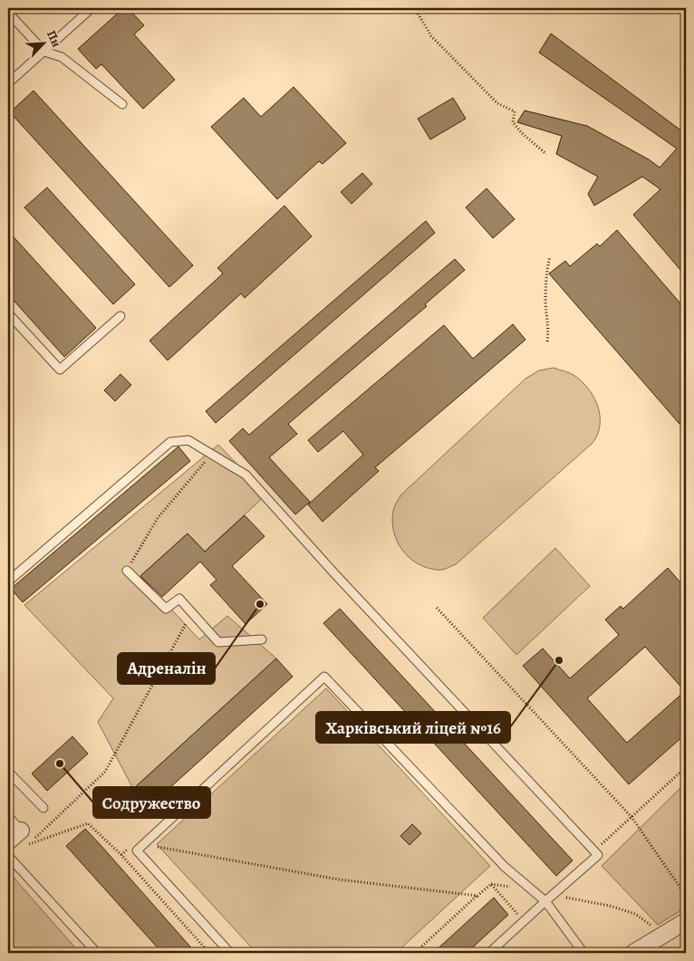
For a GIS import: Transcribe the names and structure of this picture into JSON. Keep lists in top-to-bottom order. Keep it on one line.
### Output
{"places":["Адреналін","Харківський ліцей №16","Содружество"],"north":"top right"}
